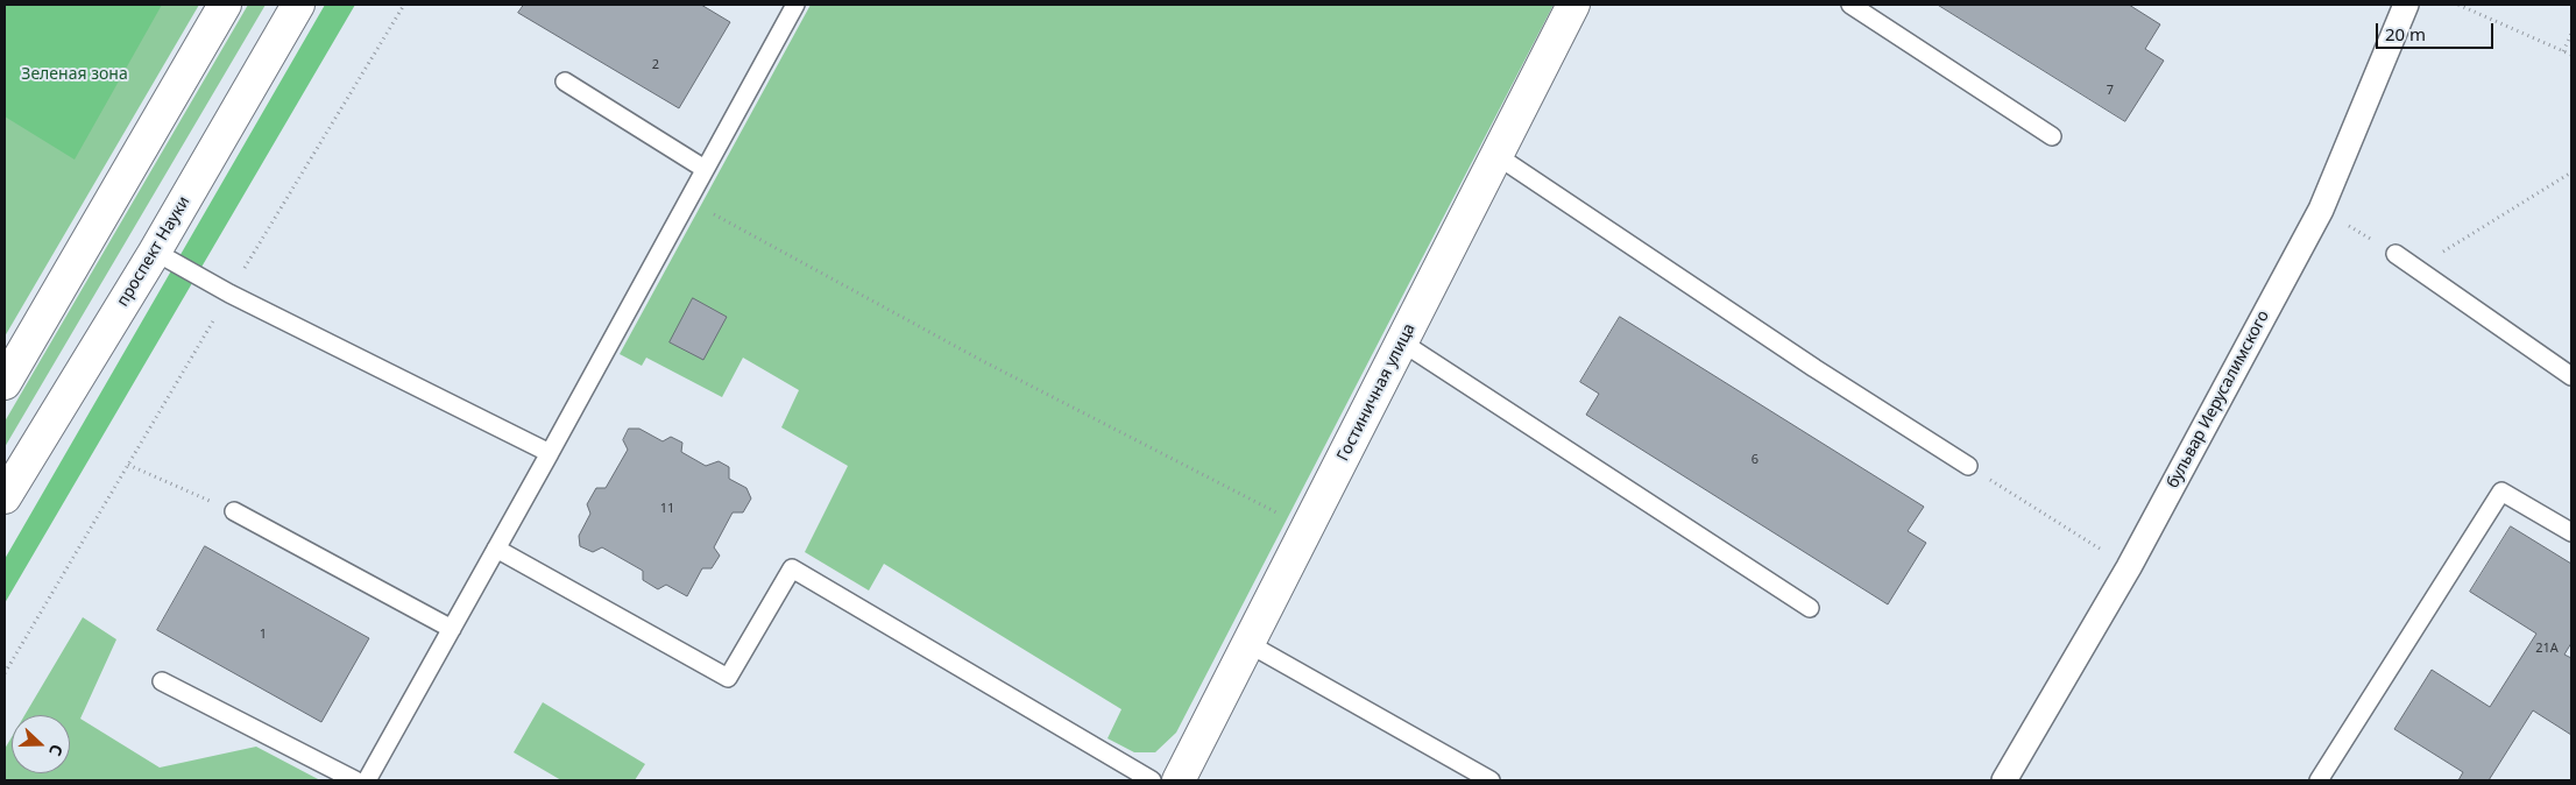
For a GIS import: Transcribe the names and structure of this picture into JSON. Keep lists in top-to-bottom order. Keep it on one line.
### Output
{"streets":{"main road":["проспект Науки","Гостиничная улица"],"street":["бульвар Иерусалимского"]},"parks":["Зеленая зона"],"house_numbers":["2","7","6","11","1","21А"],"scale_bar":"20 m","north":"right"}
